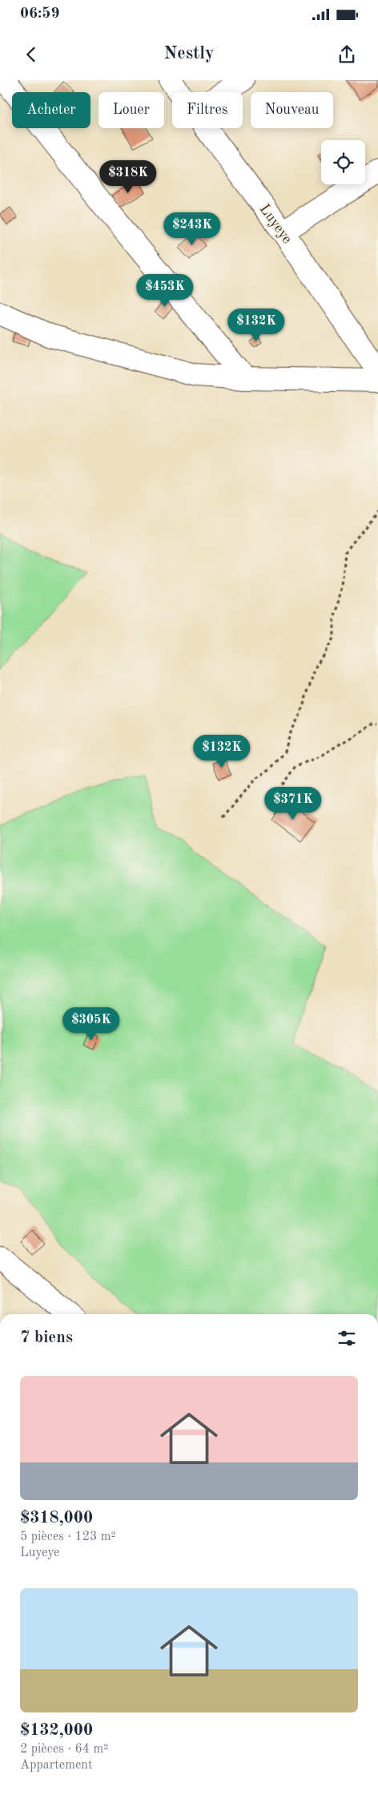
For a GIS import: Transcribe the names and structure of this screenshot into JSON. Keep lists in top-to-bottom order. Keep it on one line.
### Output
{"streets":{"street":["Luyeye"]},"page":{"status":"06:59","header":"Nestly","chip":["Acheter","Louer","Filtres","Nouveau"],"price":["$318K","$243K","$453K","$132K","$132K","$371K","$305K"],"heading":"7 biens","list":[{"name":"$318,000","note":"5 pièces · 123 m² · Luyeye"},{"name":"$132,000","note":"2 pièces · 64 m² · Appartement"}]}}
